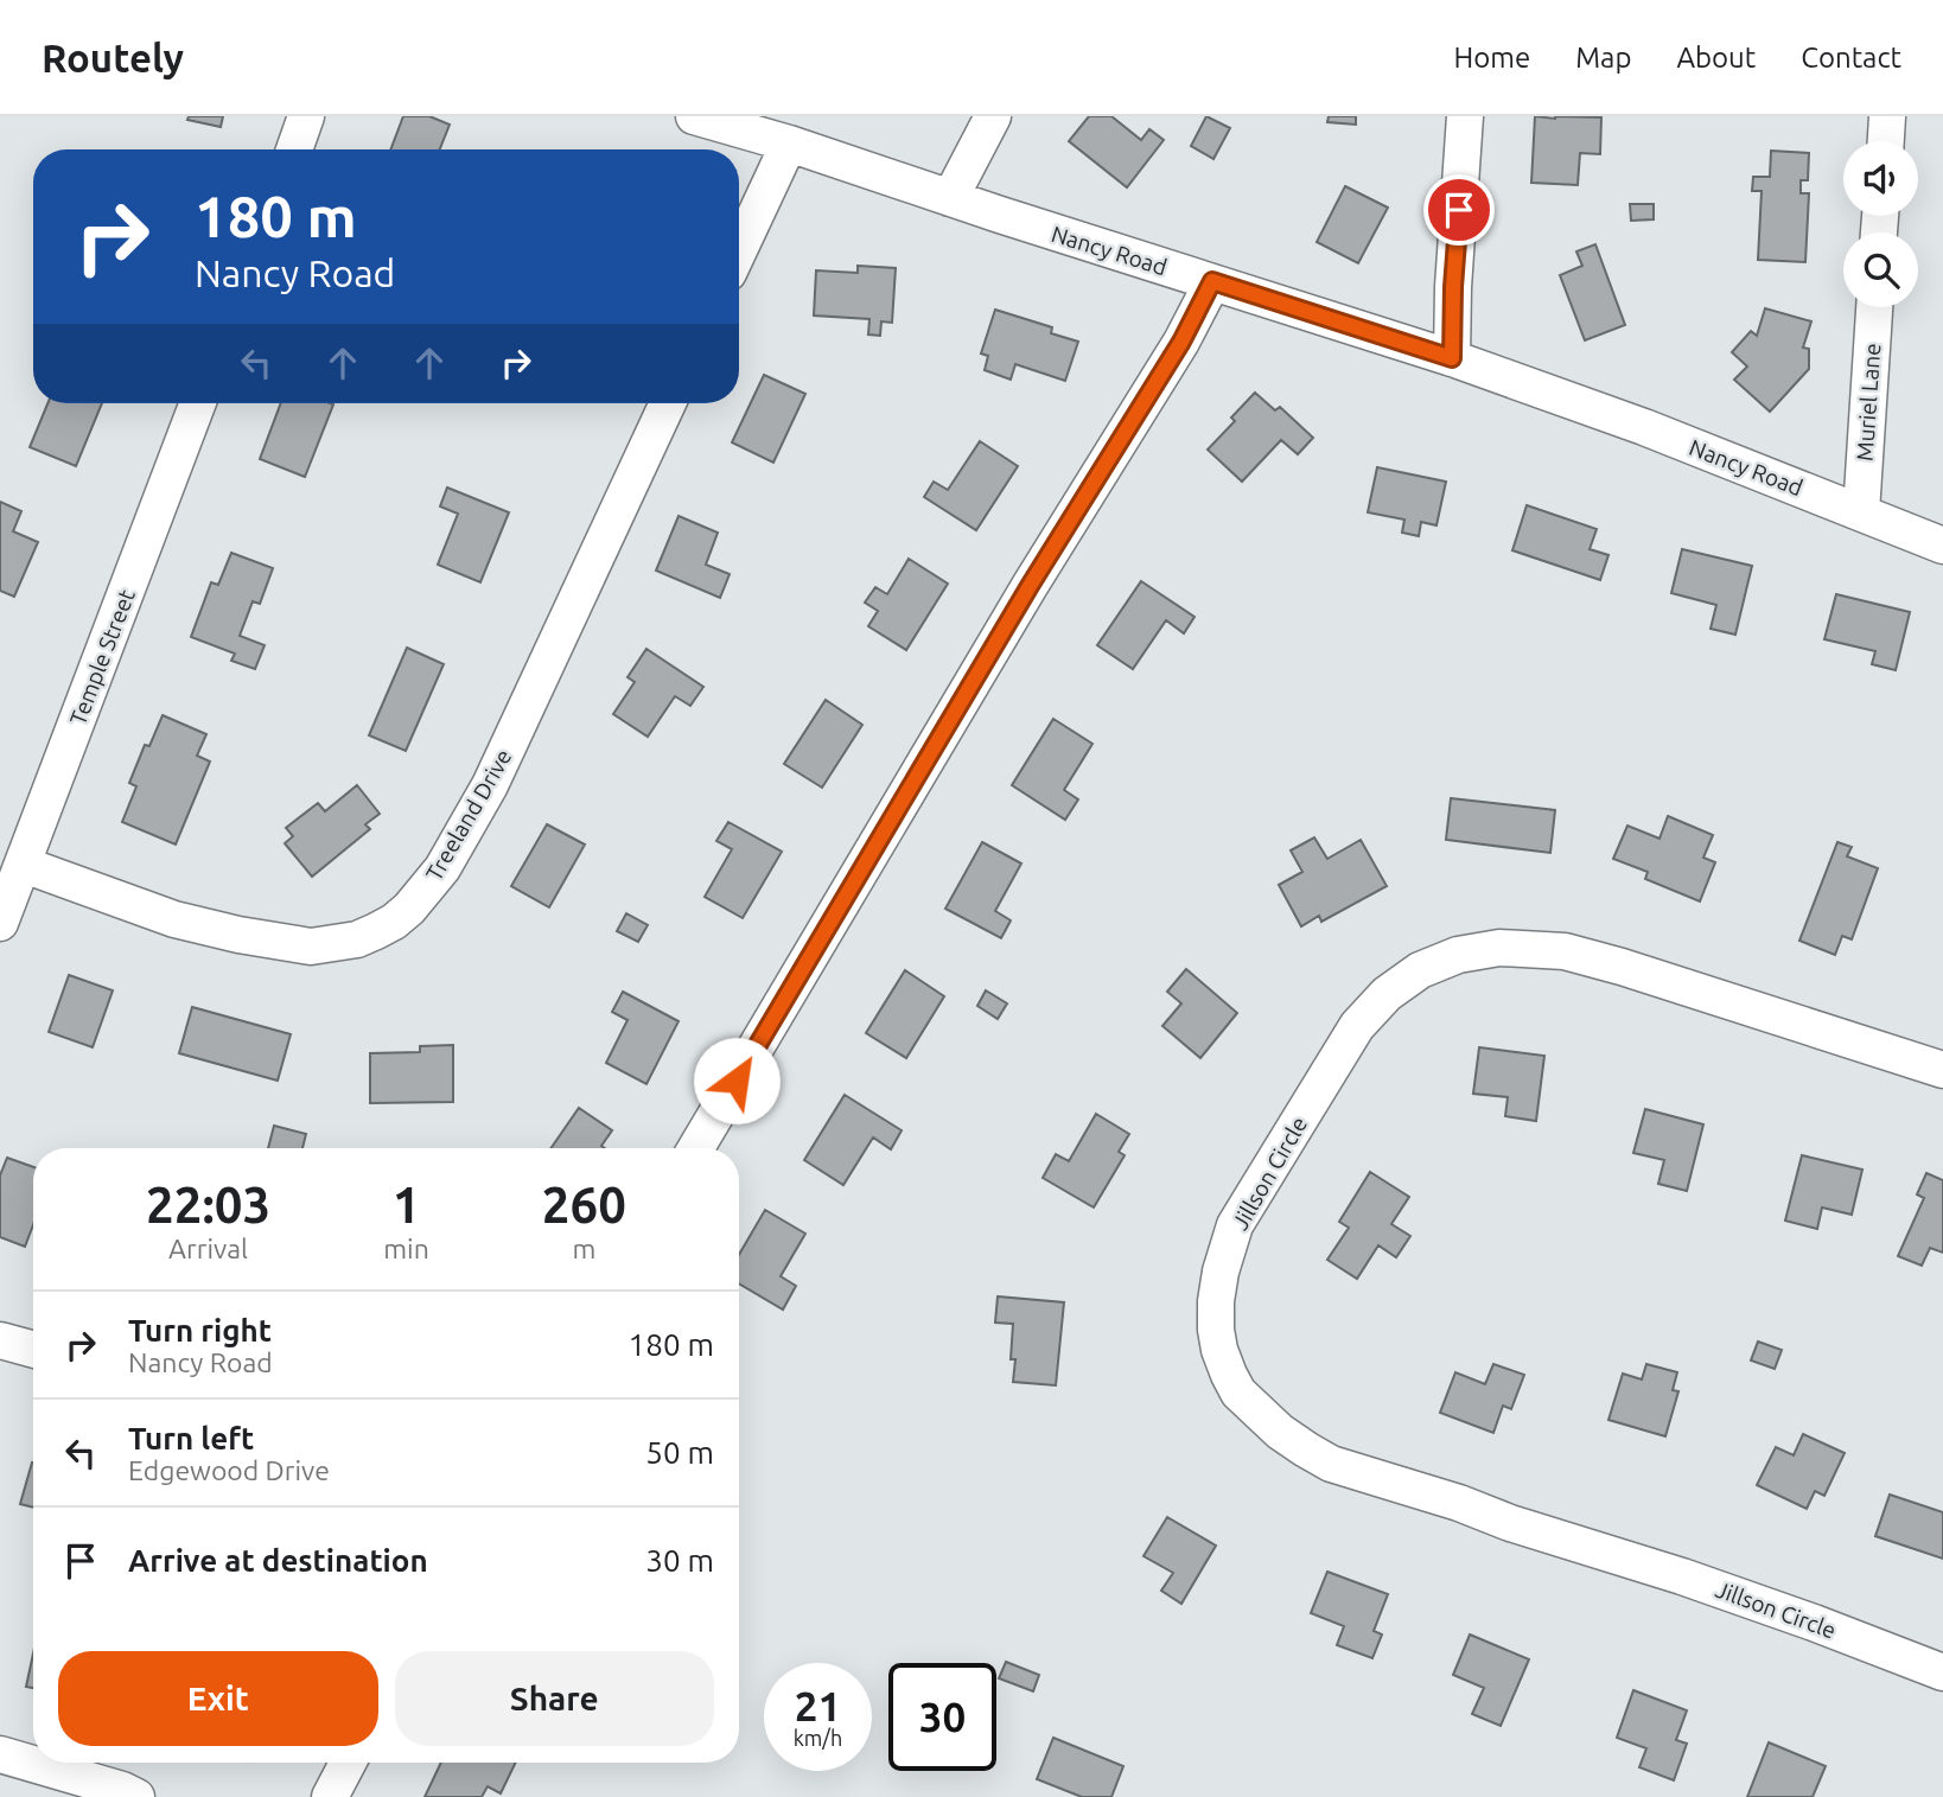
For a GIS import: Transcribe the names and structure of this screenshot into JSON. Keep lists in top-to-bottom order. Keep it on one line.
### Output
{"streets":{"street":["Nancy Road","Muriel Lane","Temple Street","Treeland Drive","Jillson Circle"]},"crossings":[["Nancy Road","Muriel Lane"],["Temple Street","Treeland Drive"]],"page":{"header":"Routely","nav":["Home","Map","About","Contact"],"turn":["180 m","Nancy Road"],"eta":["22:03","Arrival","1","min","260","m"],"list":[{"name":"Turn right","note":"Nancy Road","value":"180 m"},{"name":"Turn left","note":"Edgewood Drive","value":"50 m"},{"name":"Arrive at destination","value":"30 m"}],"buttons":["Exit","Share"],"speed":"21 km/h","limit":"30"}}
